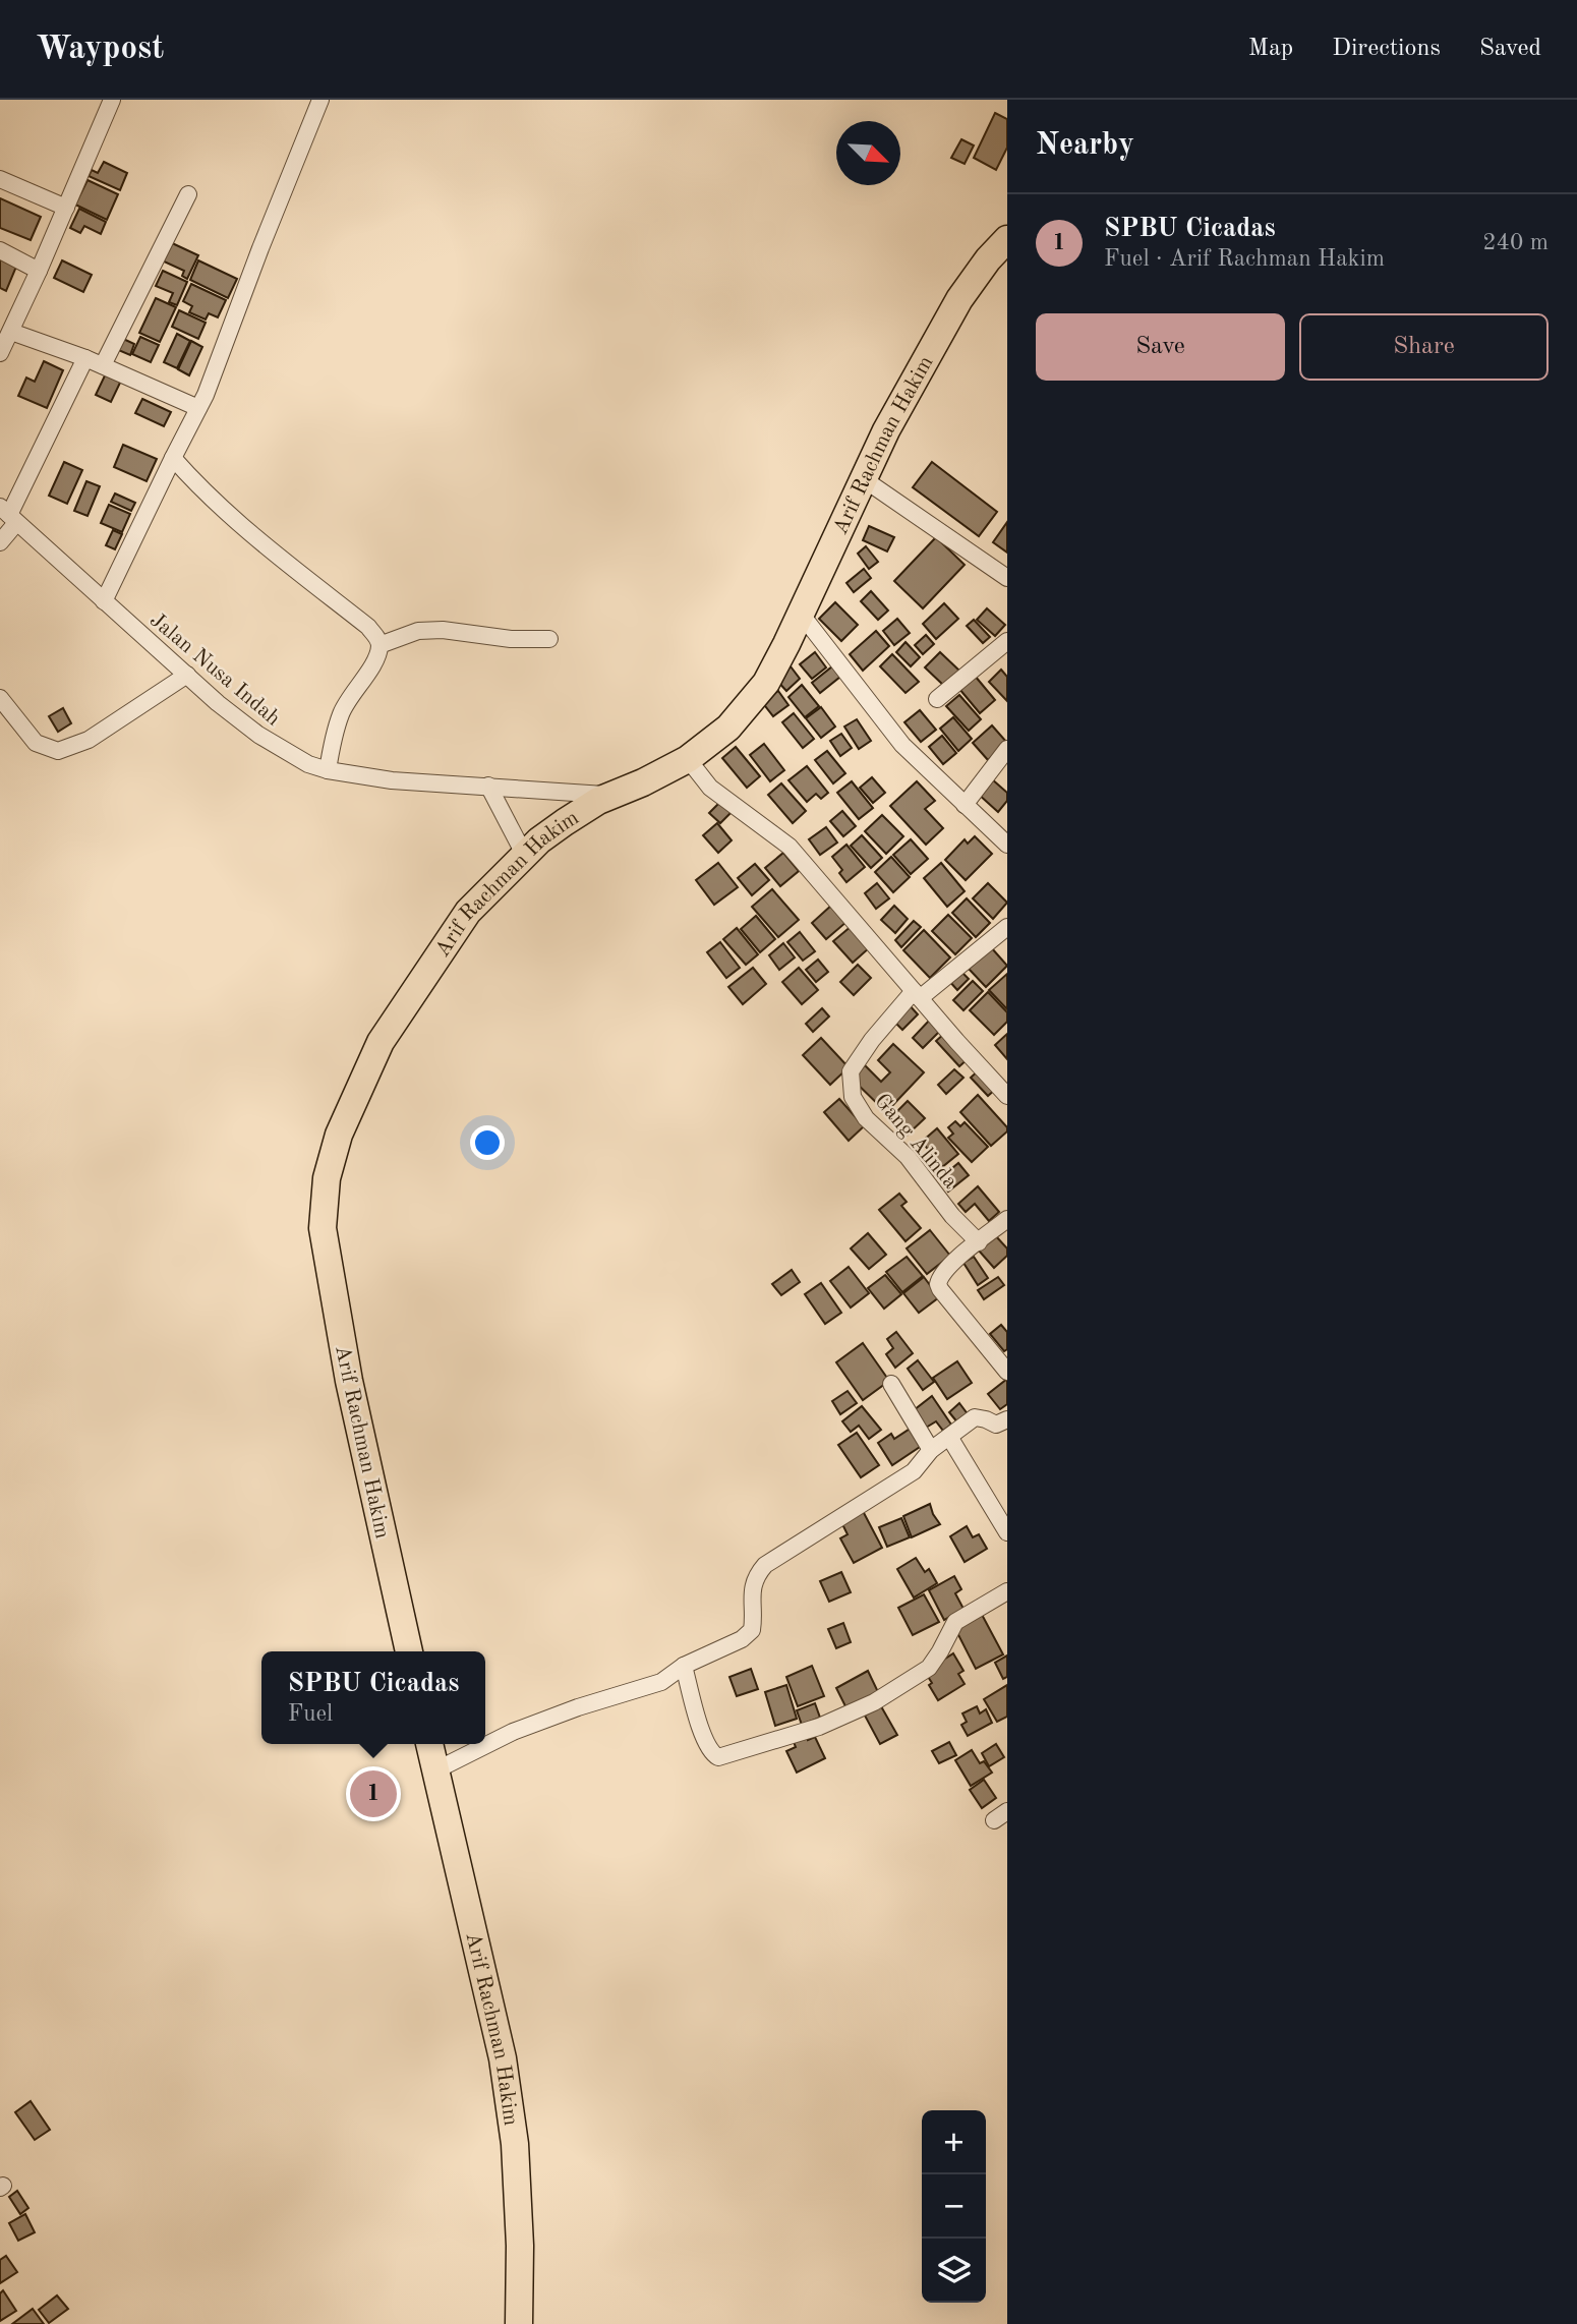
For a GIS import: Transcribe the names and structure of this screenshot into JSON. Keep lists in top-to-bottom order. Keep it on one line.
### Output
{"streets":{"main road":["Arif Rachman Hakim"],"street":["Jalan Nusa Indah","Gang Alinda"]},"crossings":[["Arif Rachman Hakim","Jalan Nusa Indah"]],"north":"bottom right","page":{"header":"Waypost","nav":["Map","Directions","Saved"],"heading":"Nearby","list":[{"mark":"1","name":"SPBU Cicadas","note":"Fuel · Arif Rachman Hakim","value":"240 m"}],"buttons":["Save","Share"],"popup":["SPBU Cicadas","Fuel"],"pins":"1","map_buttons":["+","−"]}}
